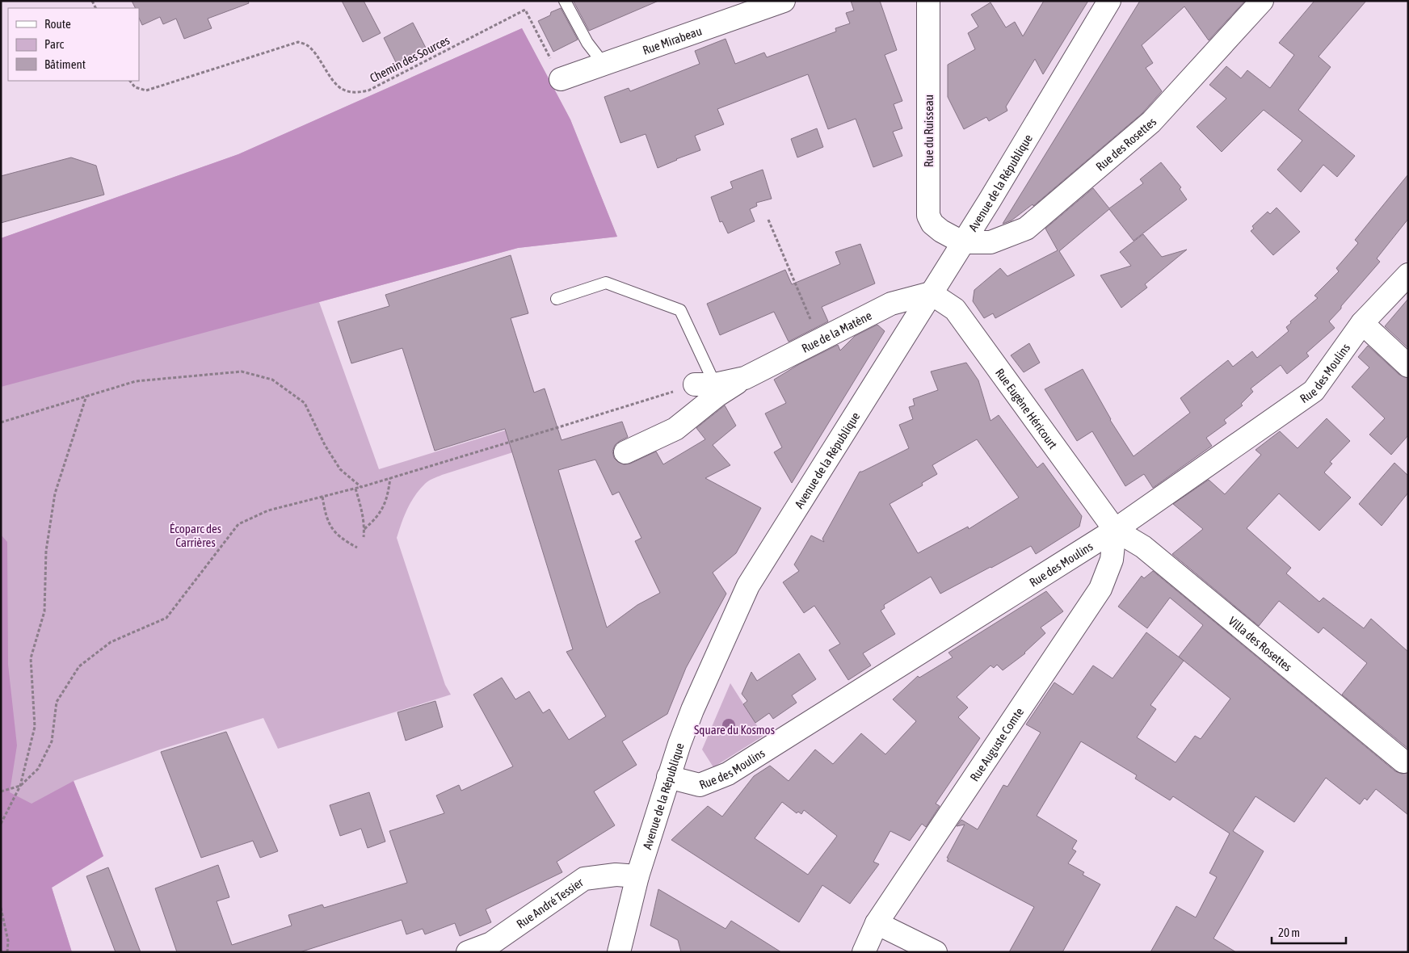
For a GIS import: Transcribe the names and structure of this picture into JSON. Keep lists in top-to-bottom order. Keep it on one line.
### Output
{"streets":{"street":["Rue Mirabeau","Rue du Ruisseau","Rue des Rosettes","Avenue de la République","Rue de la Matène","Rue des Moulins","Rue Eugène Héricourt","Villa des Rosettes","Rue Auguste Comte","Rue André Tessier"],"path":["Chemin des Sources"]},"crossings":[["Rue Mirabeau","Chemin des Sources"],["Rue du Ruisseau","Rue des Rosettes"],["Rue du Ruisseau","Avenue de la République"],["Rue des Rosettes","Avenue de la République"],["Avenue de la République","Rue de la Matène"],["Avenue de la République","Rue des Moulins"],["Avenue de la République","Rue Eugène Héricourt"],["Avenue de la République","Rue André Tessier"],["Rue de la Matène","Rue Eugène Héricourt"],["Rue des Moulins","Rue Eugène Héricourt"],["Rue des Moulins","Villa des Rosettes"],["Rue des Moulins","Rue Auguste Comte"],["Rue Eugène Héricourt","Villa des Rosettes"],["Rue Eugène Héricourt","Rue Auguste Comte"],["Villa des Rosettes","Rue Auguste Comte"]],"parks":["Écoparc des Carrières","Square du Kosmos"],"legend":["Route","Parc","Bâtiment"],"scale_bar":"20 m"}
